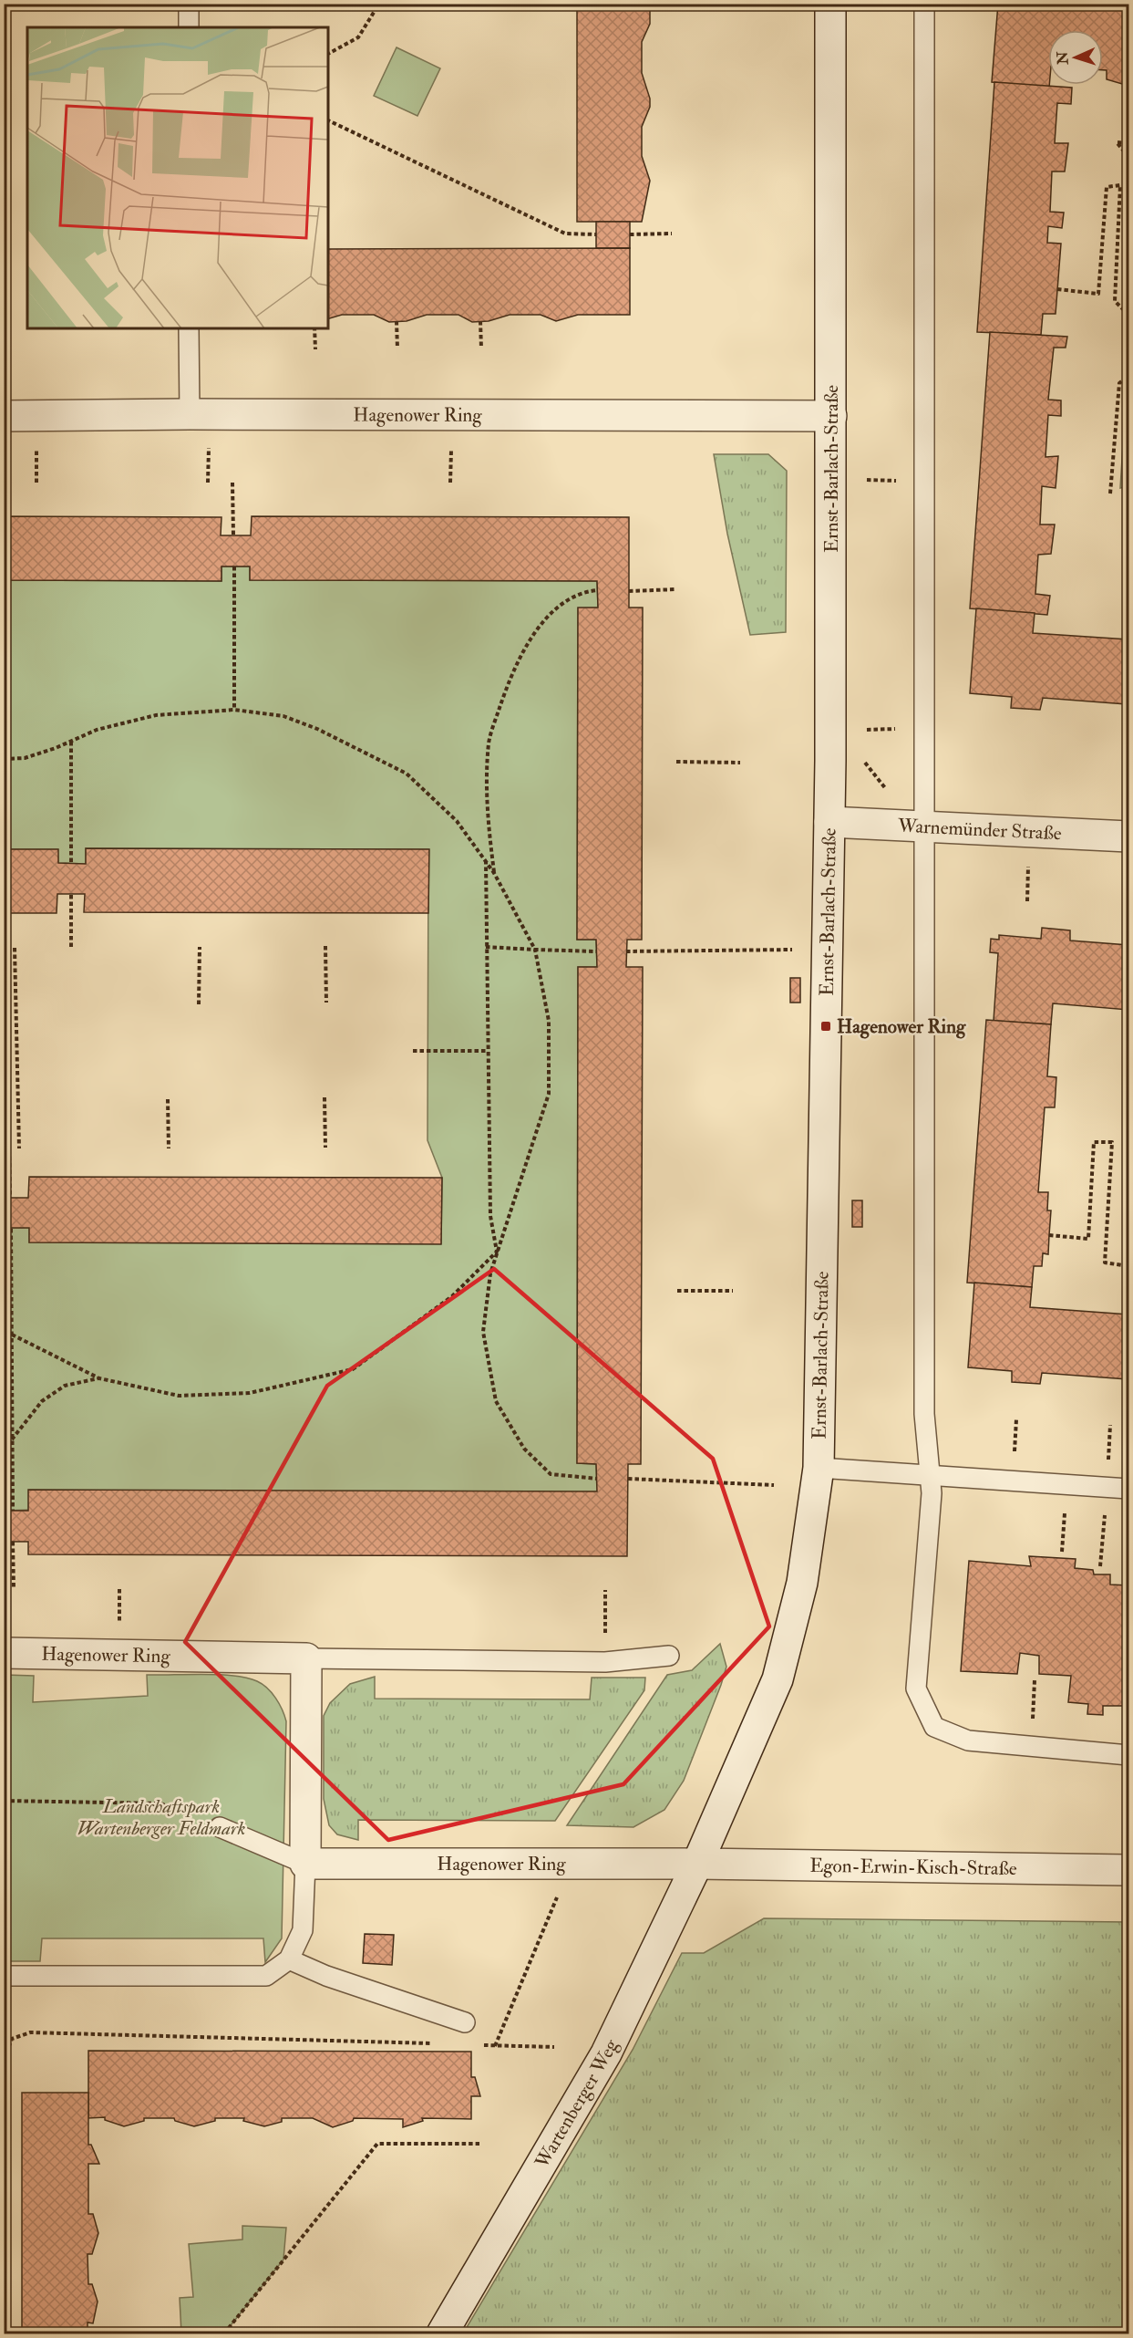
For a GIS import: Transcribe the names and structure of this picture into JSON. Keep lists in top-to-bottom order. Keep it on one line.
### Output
{"streets":{"street":["Hagenower Ring","Ernst-Barlach-Straße","Warnemünder Straße","Egon-Erwin-Kisch-Straße","Wartenberger Weg"]},"crossings":[["Hagenower Ring","Ernst-Barlach-Straße"],["Hagenower Ring","Egon-Erwin-Kisch-Straße"],["Hagenower Ring","Wartenberger Weg"],["Ernst-Barlach-Straße","Warnemünder Straße"],["Ernst-Barlach-Straße","Egon-Erwin-Kisch-Straße"],["Ernst-Barlach-Straße","Wartenberger Weg"],["Egon-Erwin-Kisch-Straße","Wartenberger Weg"]],"parks":["Landschaftspark Wartenberger Feldmark"],"places":{"transit":["Hagenower Ring"]},"north":"left"}
